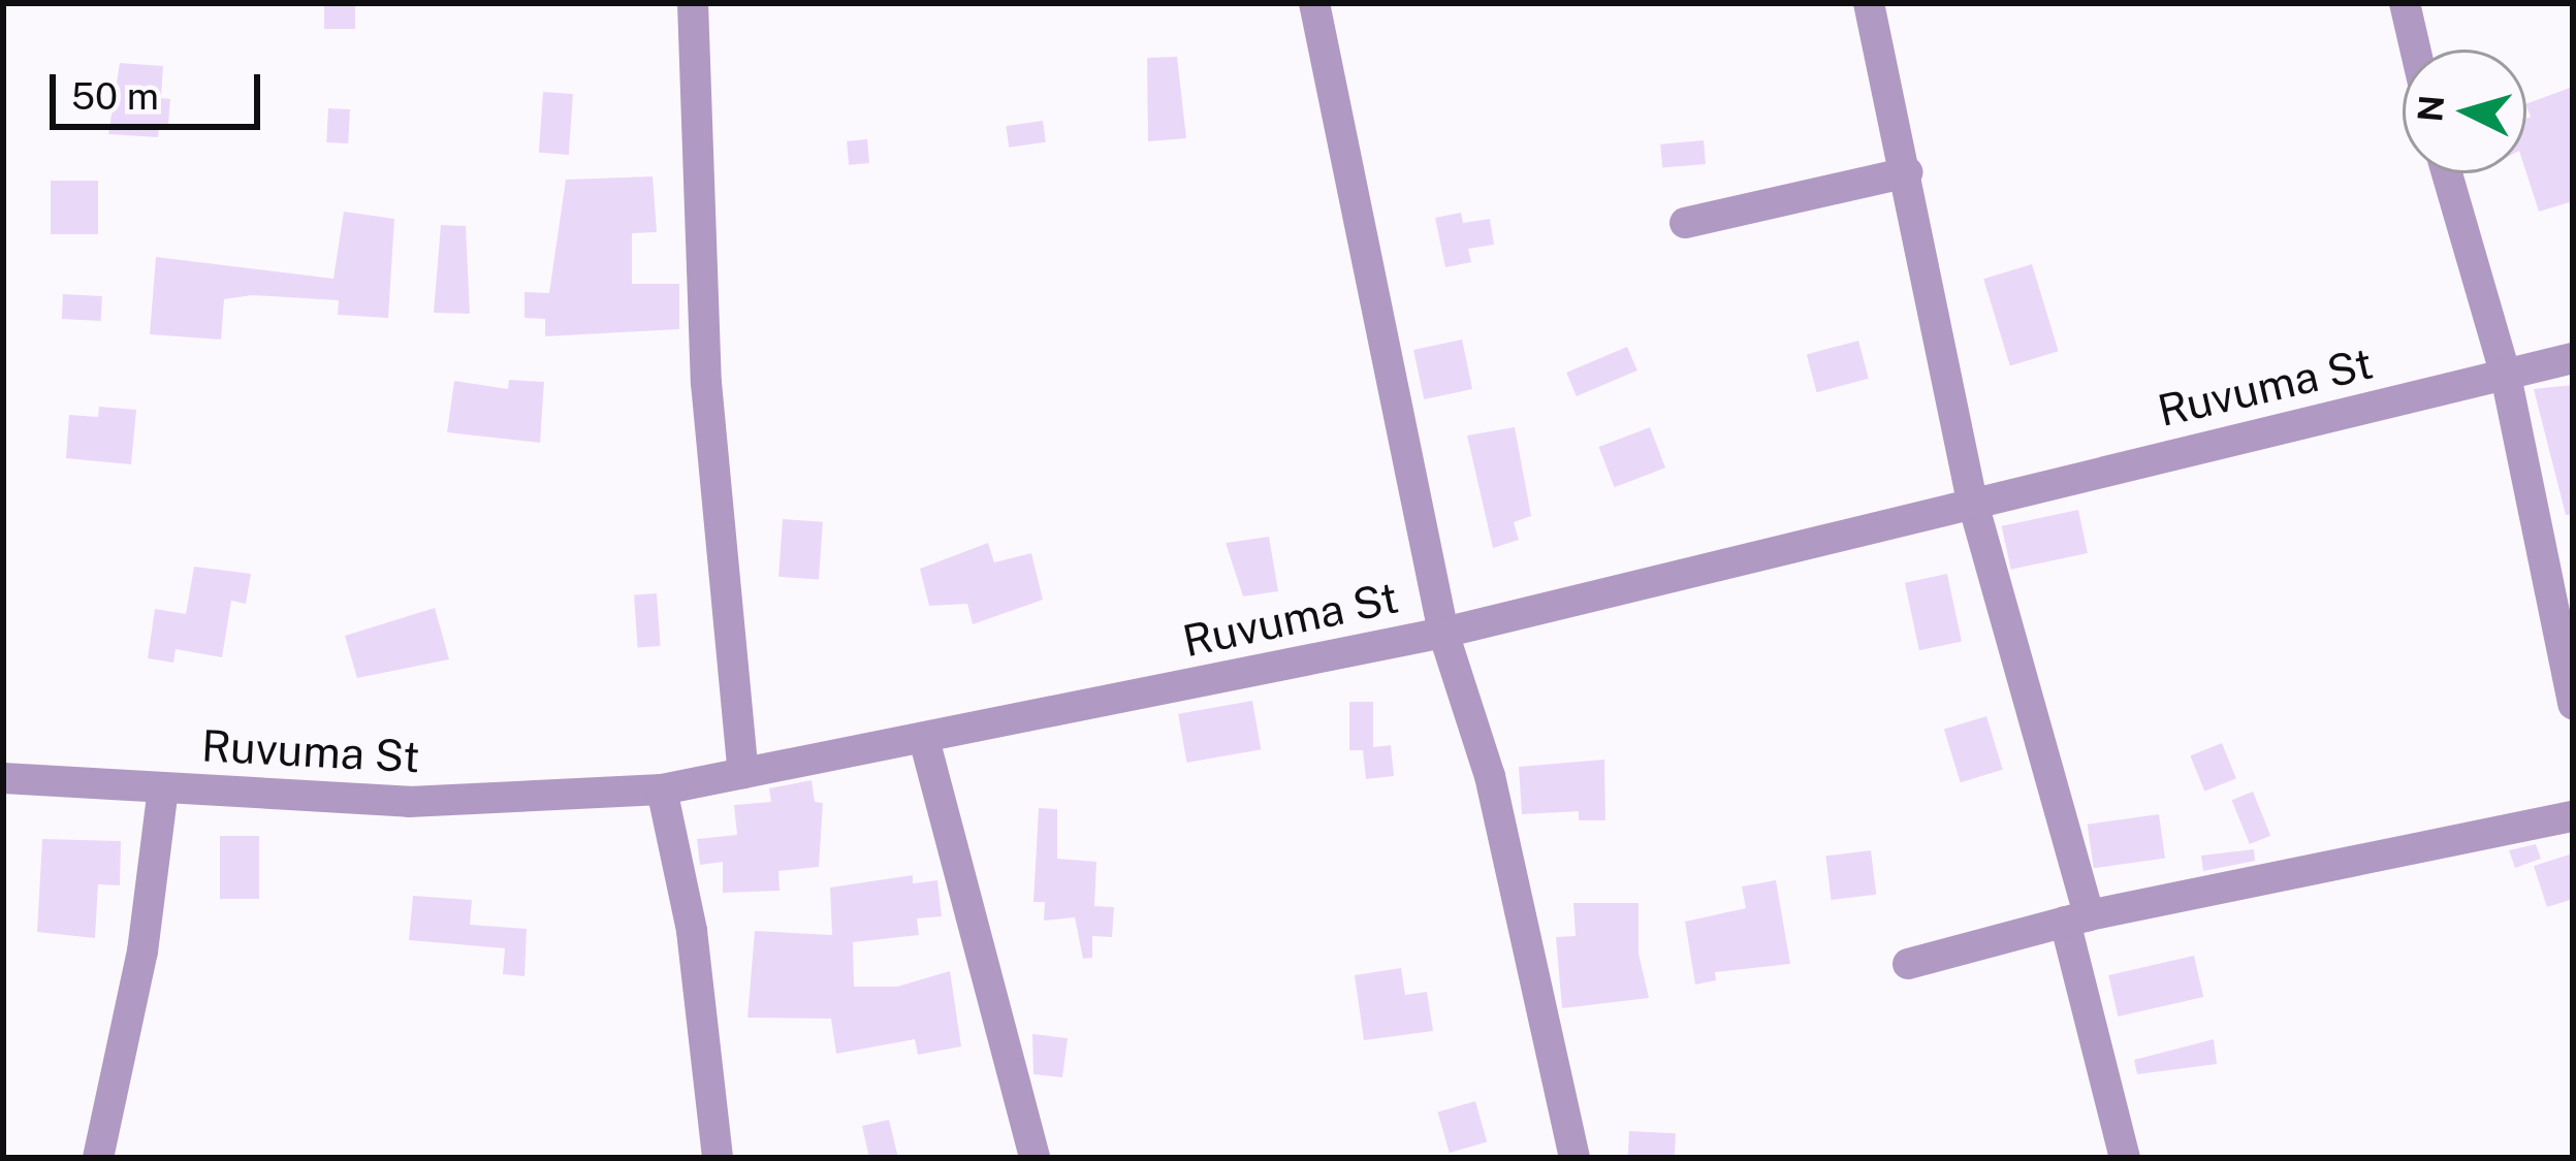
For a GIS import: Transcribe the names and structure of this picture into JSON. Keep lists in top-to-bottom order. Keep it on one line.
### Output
{"streets":{"street":["Ruvuma St"]},"scale_bar":"50 m","north":"left"}
